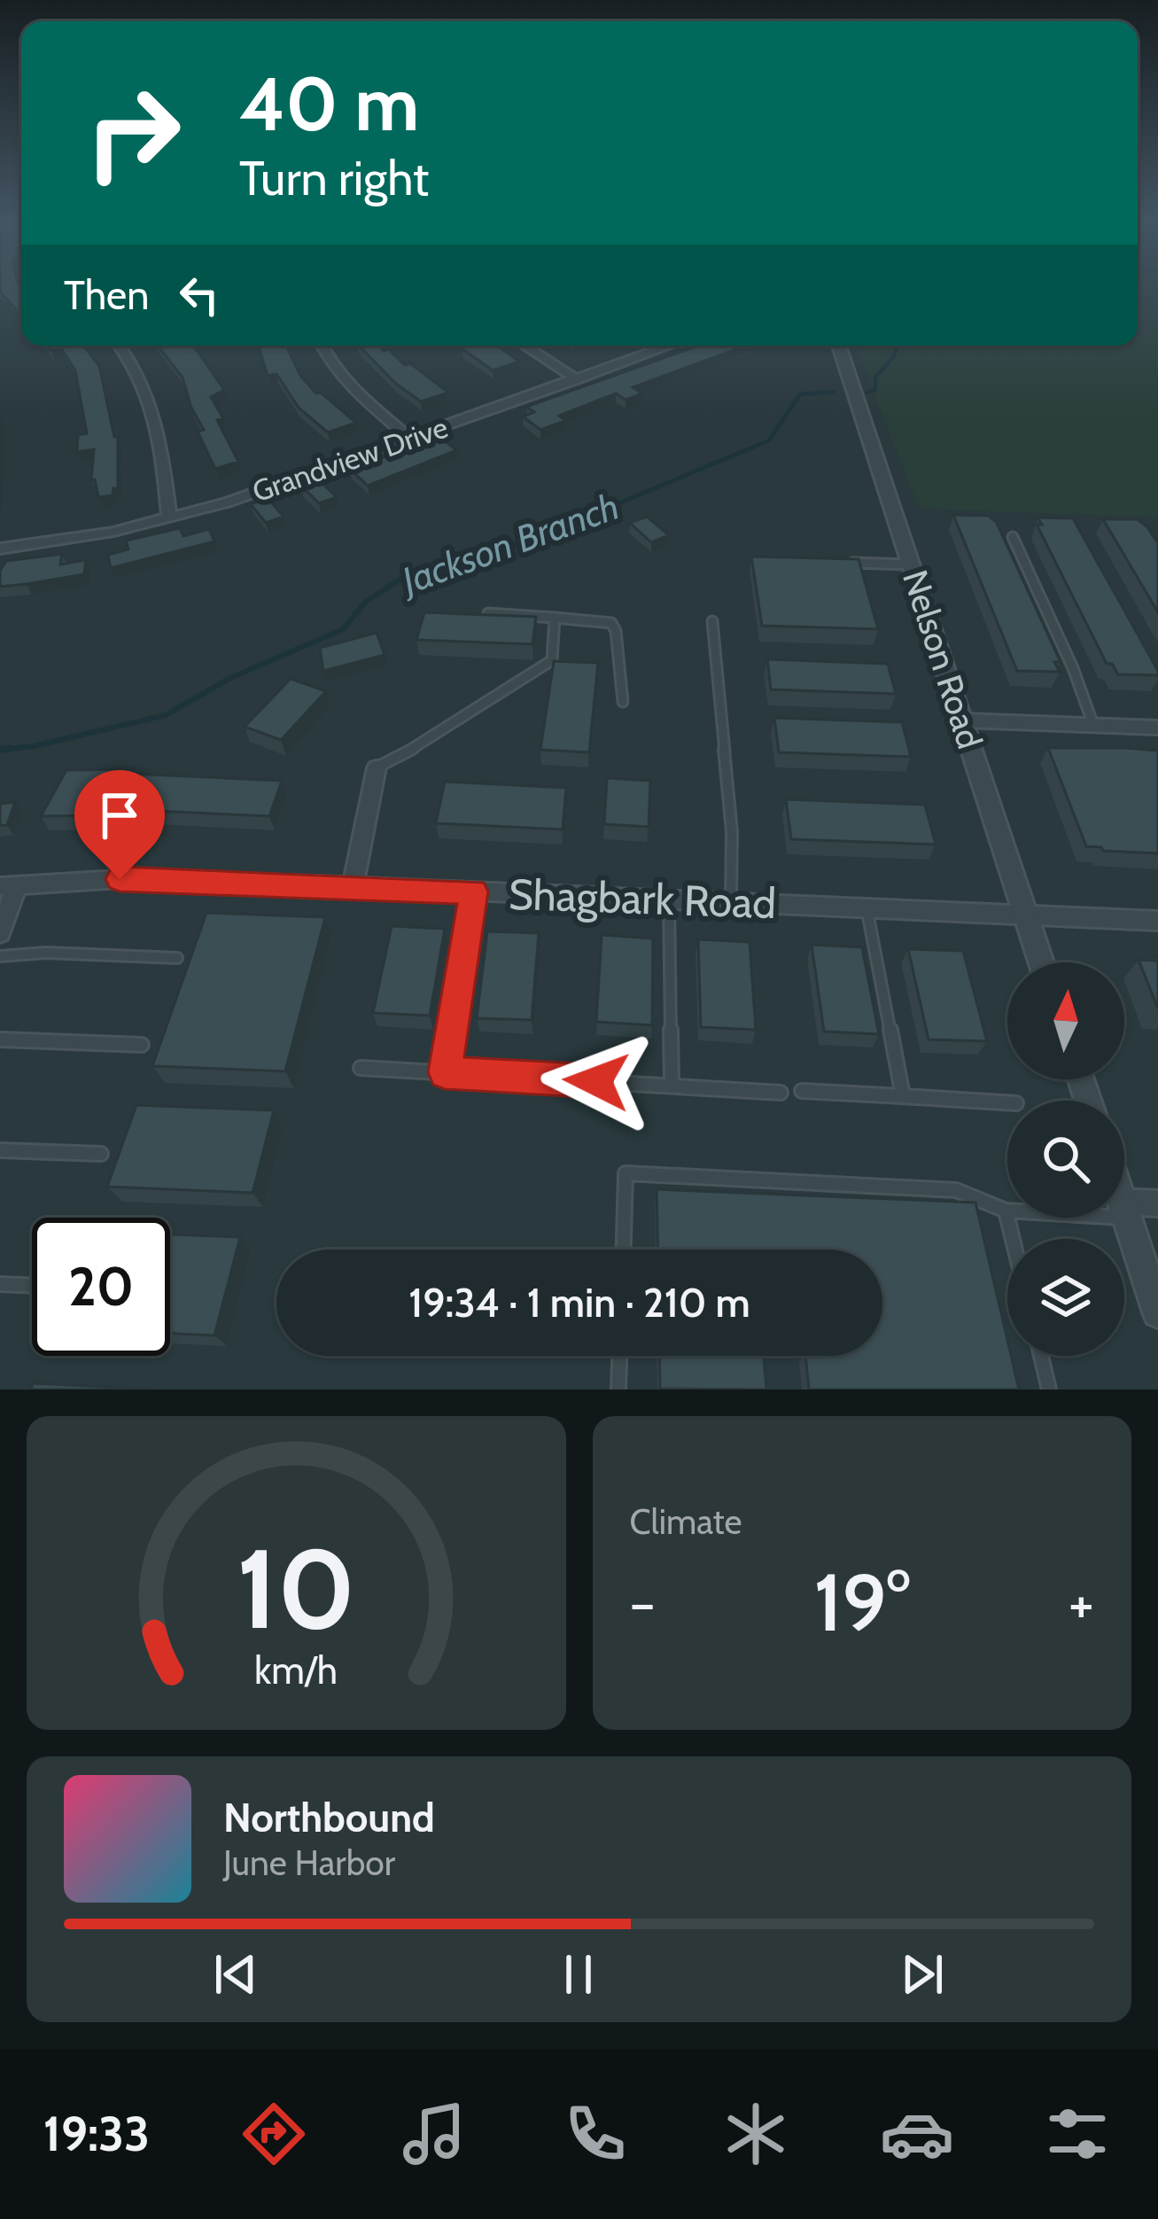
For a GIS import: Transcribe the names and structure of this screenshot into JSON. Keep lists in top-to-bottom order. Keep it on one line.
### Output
{"streets":{"street":["Grandview Drive","Nelson Road","Shagbark Road"]},"crossings":[["Nelson Road","Shagbark Road"]],"water":["Jackson Branch"],"north":"top","page":{"turn":["40 m","Turn right"],"then":"Then","limit":"20","trip":"19:34 · 1 min · 210 m","tile":"Climate","heat":["−","19°","+"],"song":["Northbound","June Harbor"],"tabs":"19:33","gauge":["10","km/h"]}}
